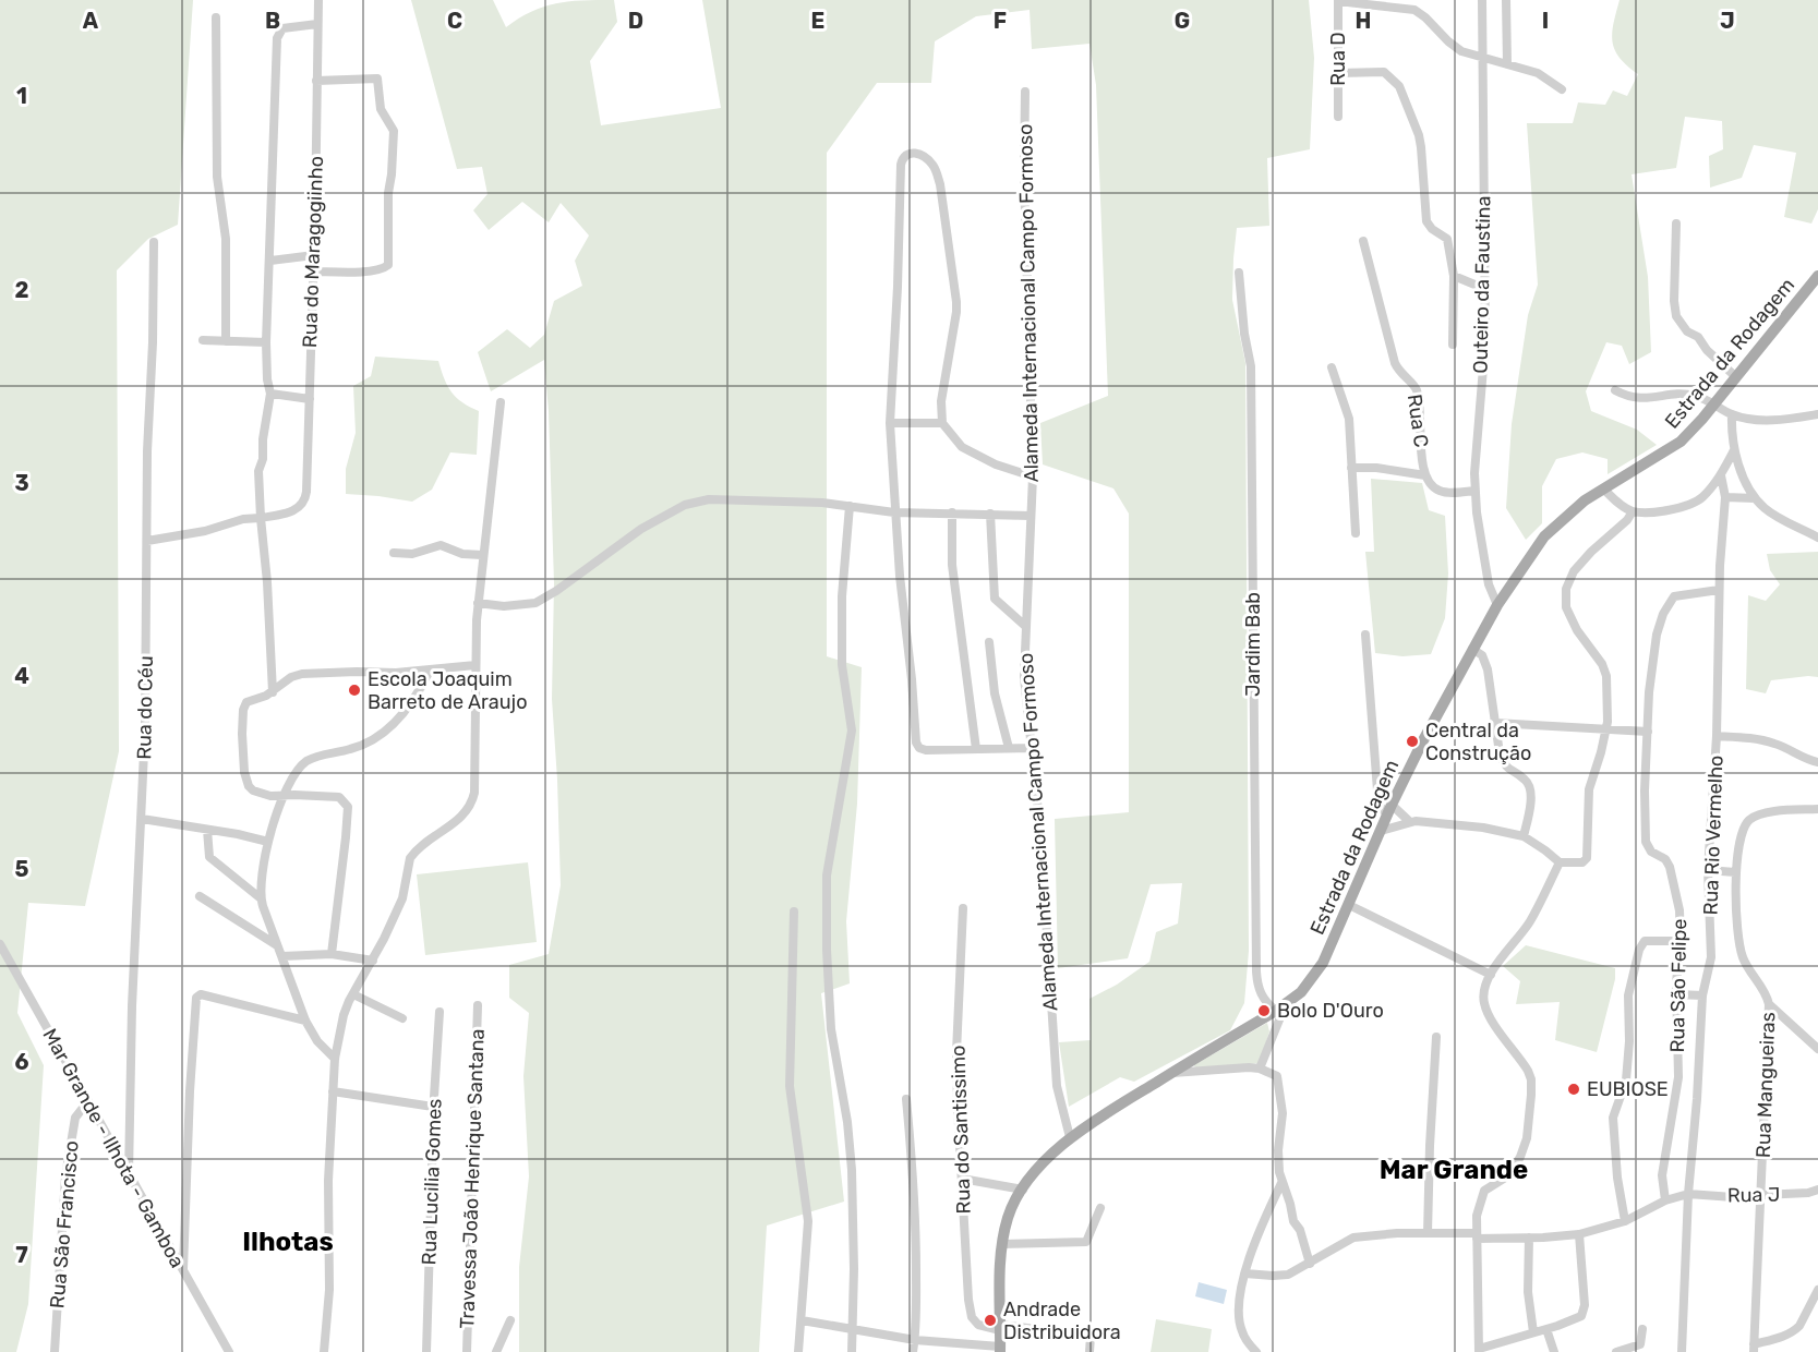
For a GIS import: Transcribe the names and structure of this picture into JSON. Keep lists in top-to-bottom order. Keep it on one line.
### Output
{"streets":{"main road":["Estrada da Rodagem"],"street":["Rua D","Rua do Maragogiinho","Outeiro da Faustina","Alameda Internacional Campo Formoso","Rua C","Jardim Bab","Rua do Céu","Rua Rio Vermelho","Rua São Felipe","Rua Mangueiras","Rua do Santissimo","Mar Grande - Ilhota - Gamboa","Travessa João Henrique Santana","Rua Lucilia Gomes","Rua J","Rua São Francisco"]},"crossings":[["Outeiro da Faustina","Estrada da Rodagem"],["Outeiro da Faustina","Rua C"],["Alameda Internacional Campo Formoso","Estrada da Rodagem"],["Estrada da Rodagem","Jardim Bab"],["Estrada da Rodagem","Rua do Santissimo"],["Rua do Céu","Mar Grande - Ilhota - Gamboa"],["Rua Rio Vermelho","Rua São Felipe"],["Rua Rio Vermelho","Rua J"],["Rua Mangueiras","Rua J"],["Mar Grande - Ilhota - Gamboa","Rua São Francisco"]],"districts":["Mar Grande","Ilhotas"],"places":["Escola Joaquim Barreto de Araujo","Central da Construção","Bolo D'Ouro","EUBIOSE","Andrade Distribuidora"],"grid":{"columns":["A","B","C","D","E","F","G","H","I","J"],"rows":["1","2","3","4","5","6","7"]}}
